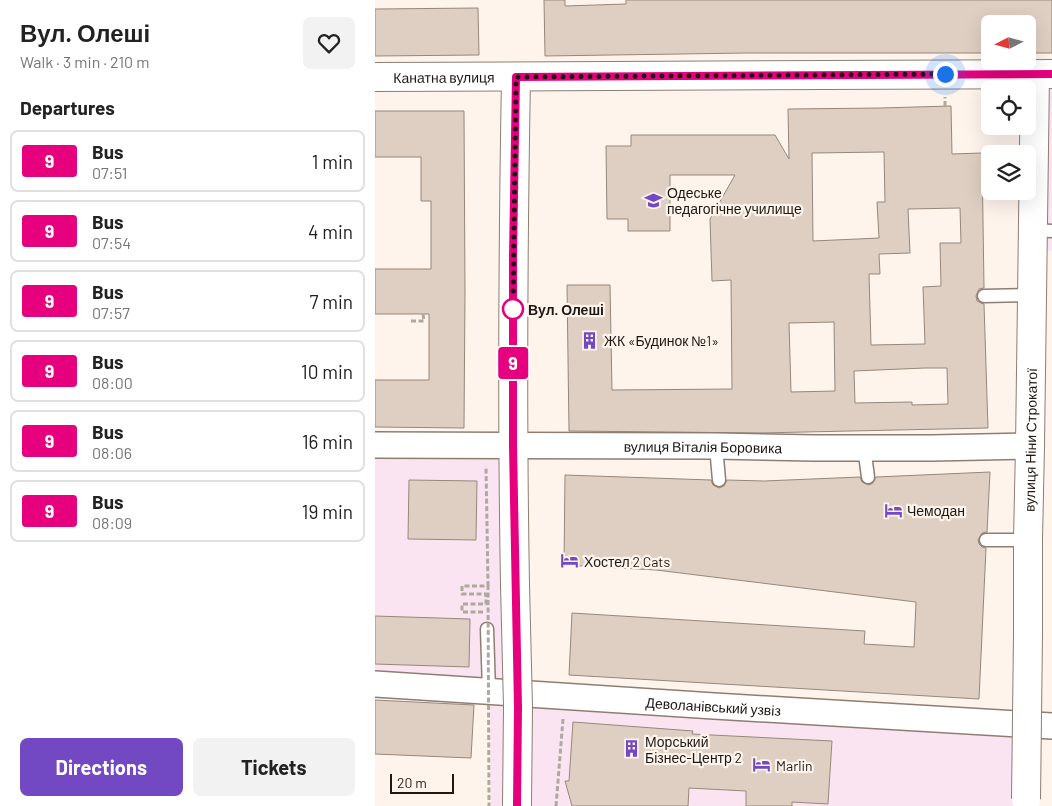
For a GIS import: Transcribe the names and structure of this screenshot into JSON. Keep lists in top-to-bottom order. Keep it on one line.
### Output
{"streets":{"street":["Канатна вулиця","вулиця Ніни Строкатої","вулиця Віталія Боровика","Деволанівський узвіз"]},"crossings":[["Канатна вулиця","вулиця Ніни Строкатої"],["вулиця Ніни Строкатої","вулиця Віталія Боровика"]],"places":{"school or university":["Одеське педагогічне училище"],"other":["Вул. Олеші"],"building":["ЖК «Будинок №1»","Морський Бізнес-Центр 2"],"hotel":["Чемодан","Хостел 2 Cats","Marlin"]},"lines":["bus line 9"],"scale_bar":"20 m","north":"left","page":{"heading":[["Вул. Олеші","Walk · 3 min · 210 m"],"Departures"],"on_map":"9","list":[{"mark":"9","name":"Bus","note":"07:51","value":"1 min"},{"mark":"9","name":"Bus","note":"07:54","value":"4 min"},{"mark":"9","name":"Bus","note":"07:57","value":"7 min"},{"mark":"9","name":"Bus","note":"08:00","value":"10 min"},{"mark":"9","name":"Bus","note":"08:06","value":"16 min"},{"mark":"9","name":"Bus","note":"08:09","value":"19 min"}],"buttons":["Directions","Tickets"],"scale":"20 m"}}
